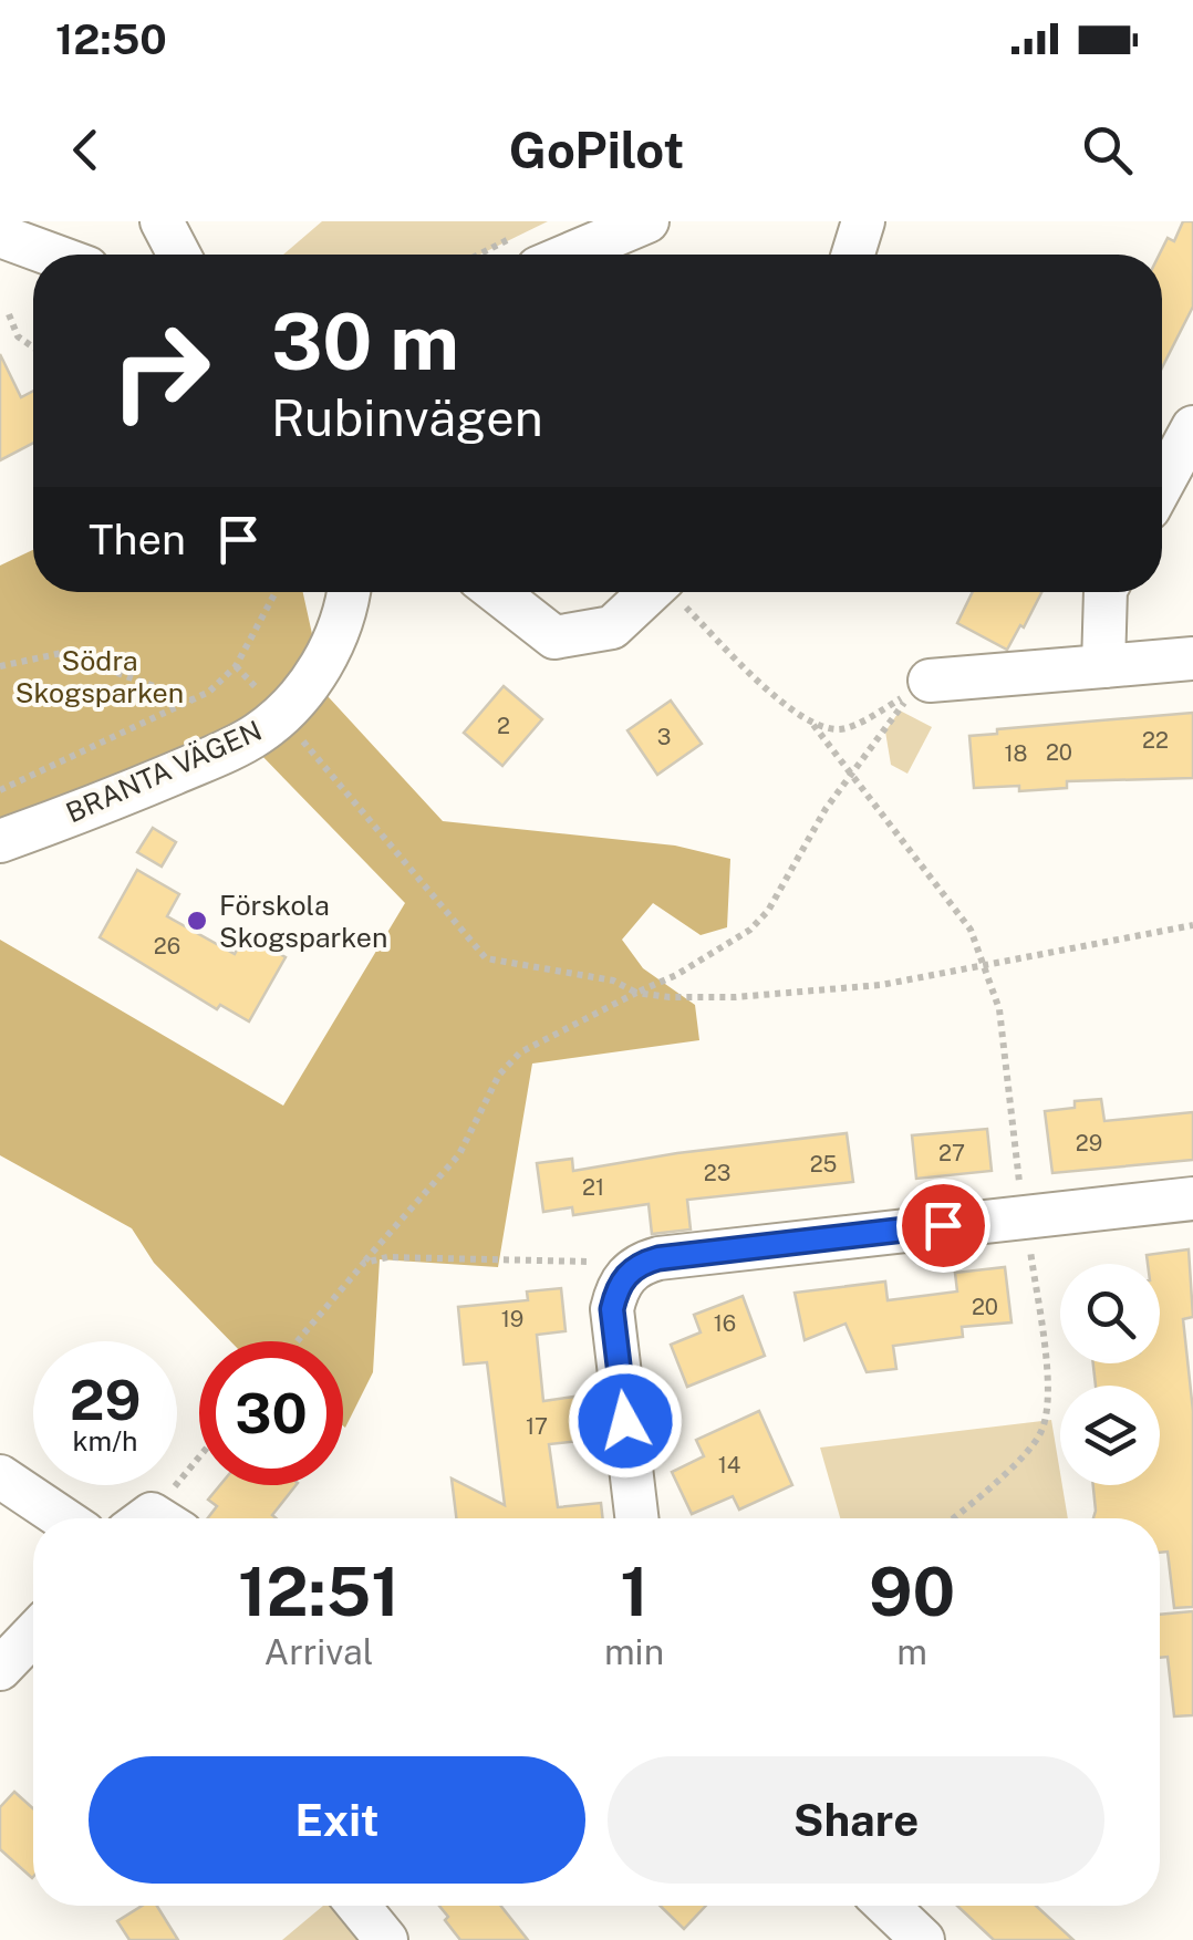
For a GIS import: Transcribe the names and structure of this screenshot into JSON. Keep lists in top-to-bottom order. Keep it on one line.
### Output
{"streets":{"street":["BRANTA VÄGEN"]},"parks":["Södra Skogsparken"],"places":["Förskola Skogsparken"],"house_numbers":["2","3","22","20","18","26","29","27","25","23","21","20","19","16","17","14"],"page":{"status":"12:50","header":"GoPilot","turn":["30 m","Rubinvägen"],"then":"Then","speed":"29 km/h","limit":"30","eta":["12:51","Arrival","1","min","90","m"],"buttons":["Exit","Share"]}}
